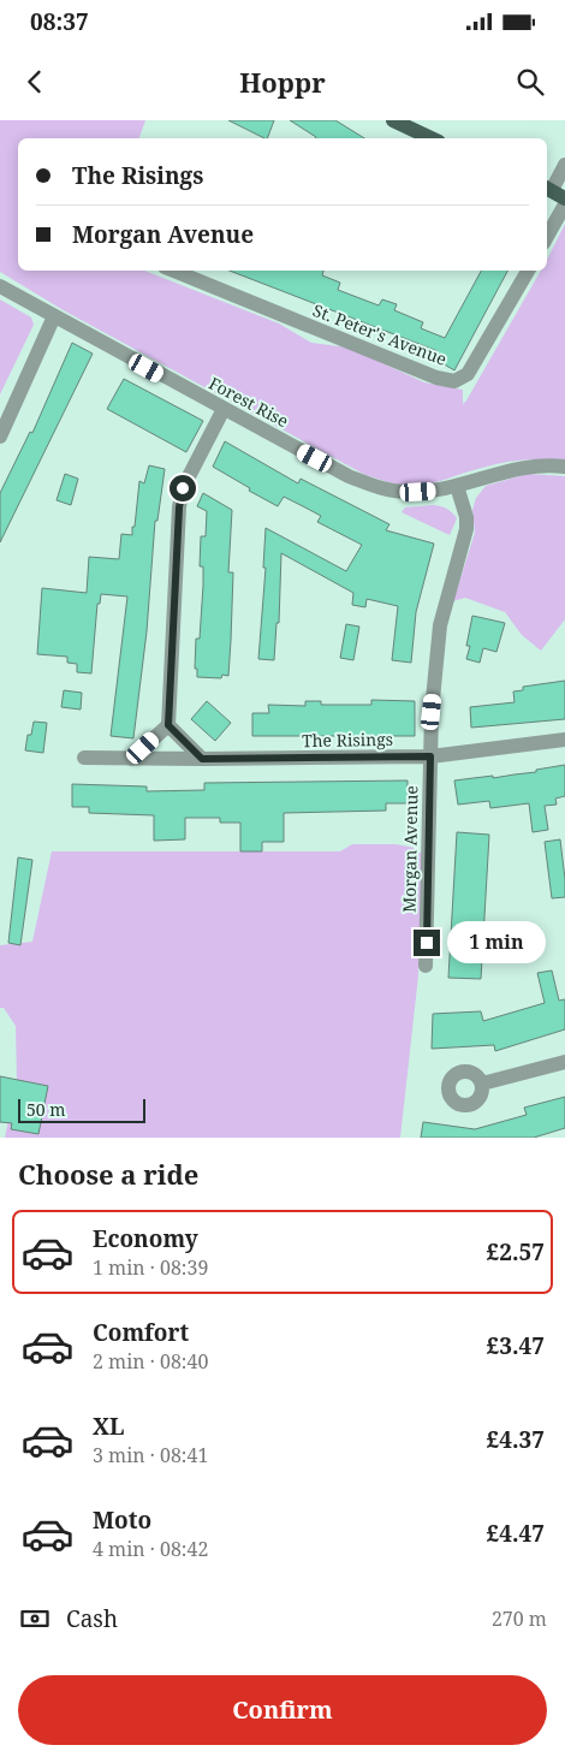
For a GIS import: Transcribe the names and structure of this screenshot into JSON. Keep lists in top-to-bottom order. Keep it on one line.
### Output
{"streets":{"street":["St. Peter's Avenue","Forest Rise","The Risings","Morgan Avenue"]},"crossings":[["Forest Rise","Morgan Avenue"],["The Risings","Morgan Avenue"]],"scale_bar":"50 m","page":{"status":"08:37","header":"Hoppr","banner":["The Risings","Morgan Avenue"],"bubble":"1 min","scale":"50 m","heading":"Choose a ride","list":[{"name":"Economy","note":"1 min · 08:39","value":"£2.57"},{"name":"Comfort","note":"2 min · 08:40","value":"£3.47"},{"name":"XL","note":"3 min · 08:41","value":"£4.37"},{"name":"Moto","note":"4 min · 08:42","value":"£4.47"}],"pay":["Cash","270 m"],"buttons":"Confirm"}}
